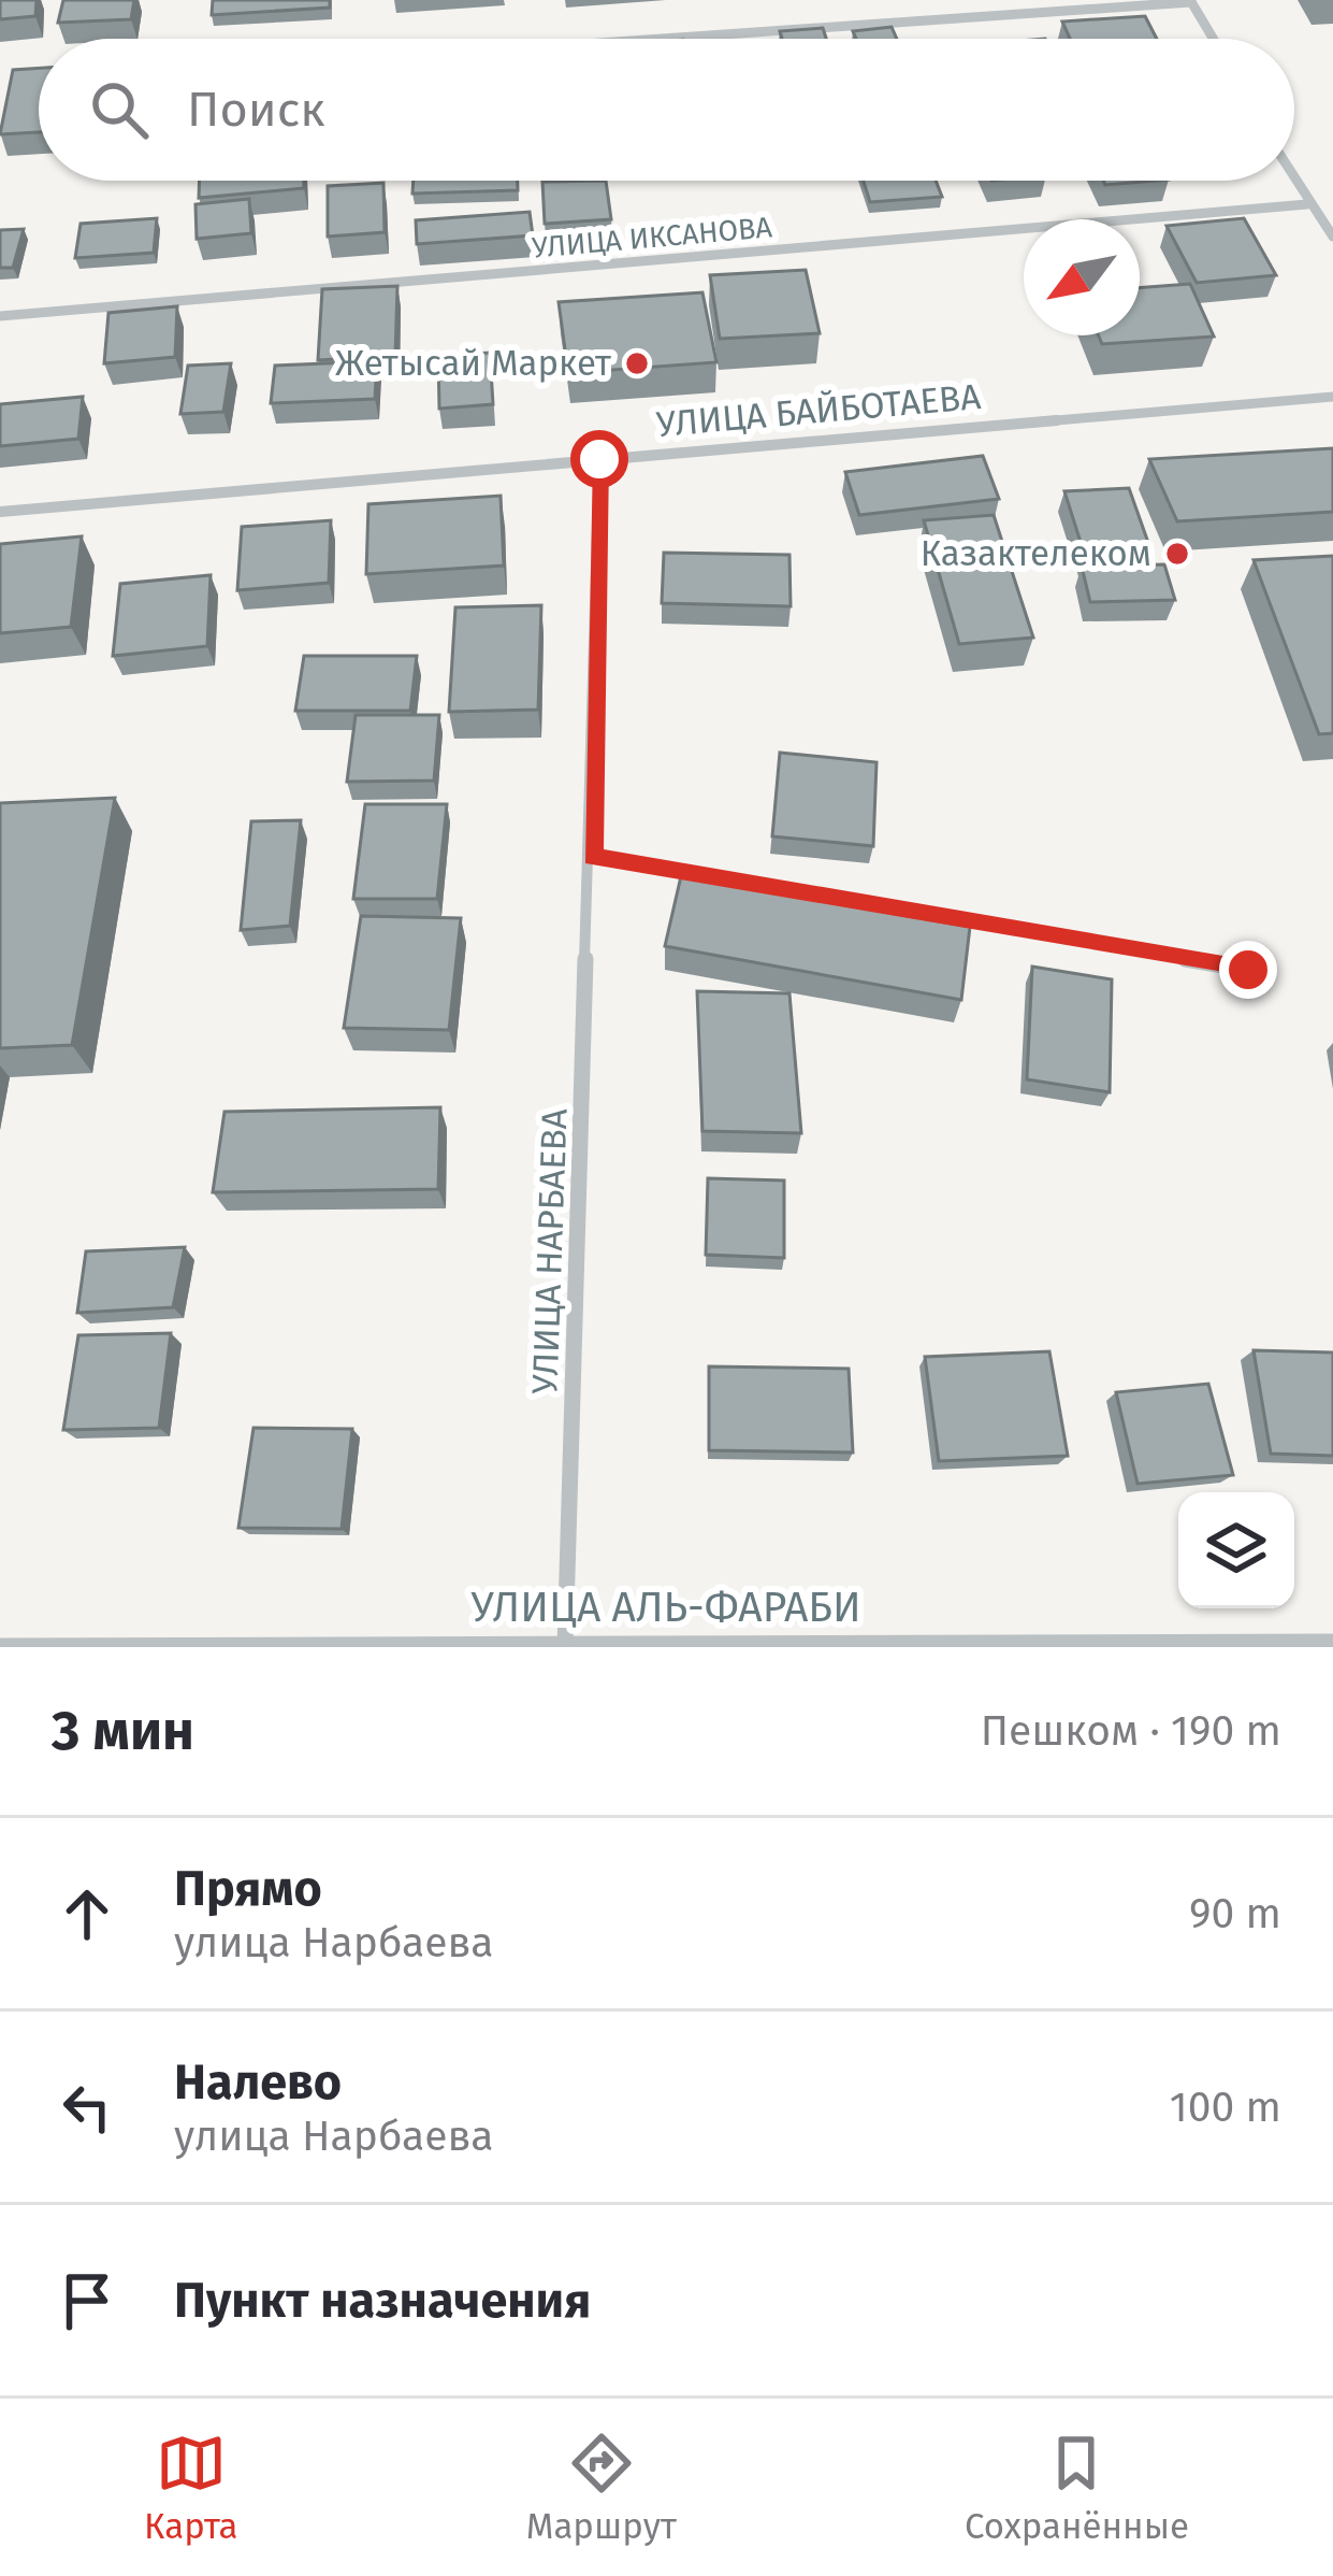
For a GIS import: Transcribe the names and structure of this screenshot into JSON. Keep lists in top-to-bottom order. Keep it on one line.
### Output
{"streets":{"street":["УЛИЦА ИКСАНОВА","УЛИЦА БАЙБОТАЕВА","УЛИЦА НАРБАЕВА","УЛИЦА АЛЬ-ФАРАБИ"]},"crossings":[["УЛИЦА БАЙБОТАЕВА","УЛИЦА НАРБАЕВА"],["УЛИЦА НАРБАЕВА","УЛИЦА АЛЬ-ФАРАБИ"]],"places":["Жетысай Маркет","Казактелеком"],"north":"bottom left","page":{"search":"Поиск","heading":["3 мин","Пешком · 190 m"],"list":[["Прямо","улица Нарбаева","90 m"],["Налево","улица Нарбаева","100 m"],"Пункт назначения"],"nav":["Карта","Маршрут","Сохранённые"]}}
